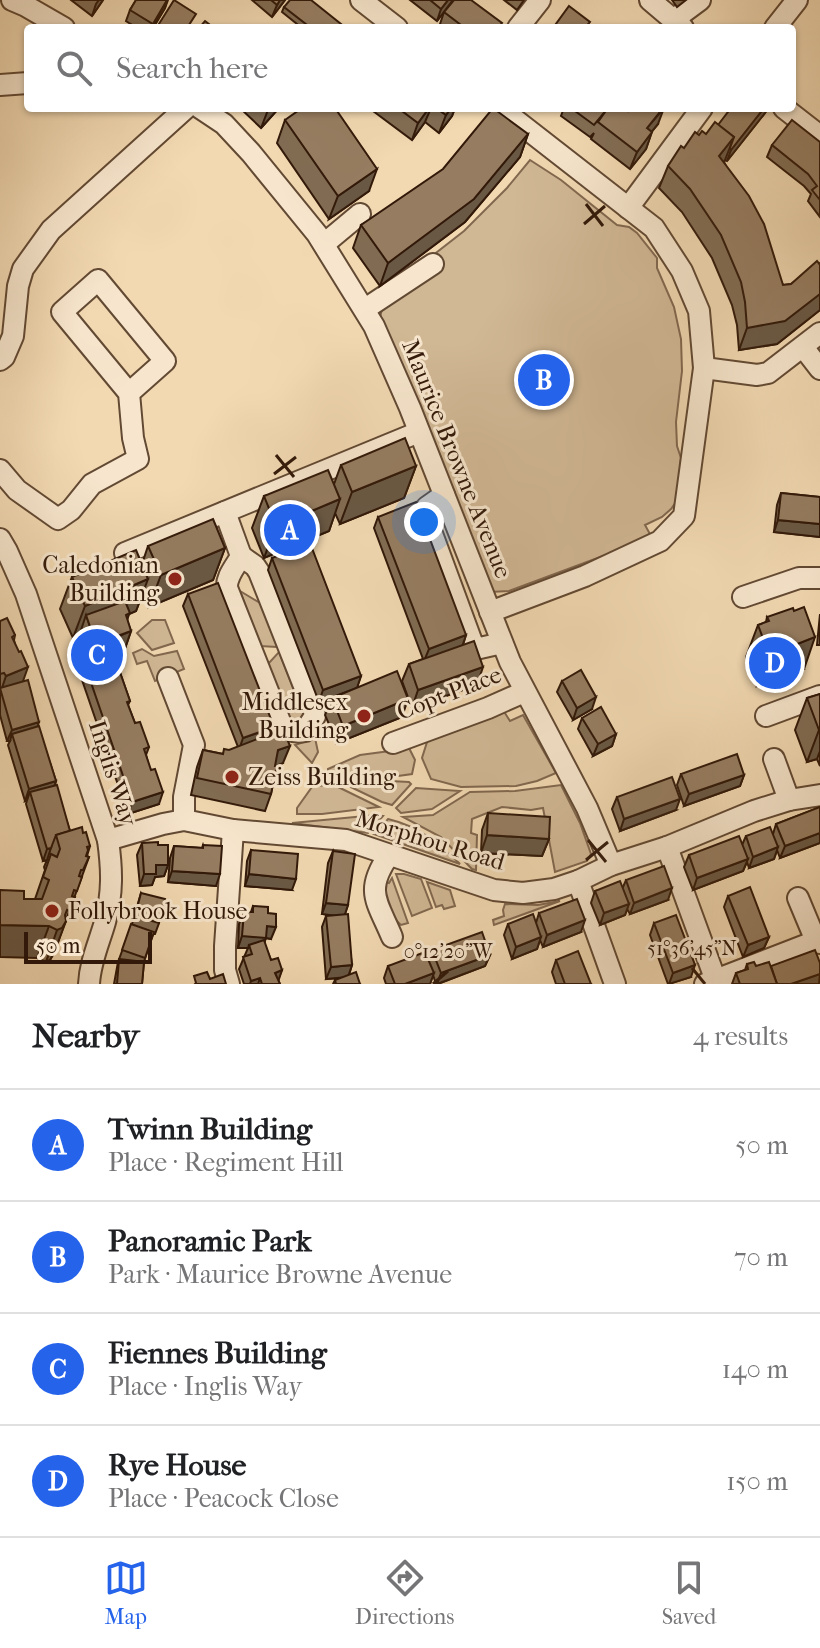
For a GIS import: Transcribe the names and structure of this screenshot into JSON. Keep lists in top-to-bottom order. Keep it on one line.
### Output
{"streets":{"street":["Maurice Browne Avenue","Copt Place","Inglis Way","Morphou Road"]},"crossings":[["Maurice Browne Avenue","Copt Place"],["Maurice Browne Avenue","Morphou Road"],["Inglis Way","Morphou Road"]],"places":["Caledonian Building","Middlesex Building","Zeiss Building","Follybrook House"],"scale_bar":"50 m","page":{"search":"Search here","pins":["B","A","C","D"],"scale":"50 m","heading":["Nearby","4 results"],"list":[{"mark":"A","name":"Twinn Building","note":"Place · Regiment Hill","value":"50 m"},{"mark":"B","name":"Panoramic Park","note":"Park · Maurice Browne Avenue","value":"70 m"},{"mark":"C","name":"Fiennes Building","note":"Place · Inglis Way","value":"140 m"},{"mark":"D","name":"Rye House","note":"Place · Peacock Close","value":"150 m"}],"nav":["Map","Directions","Saved"]},"coordinates":["51°36'45\"N","0°12'20\"W"]}
